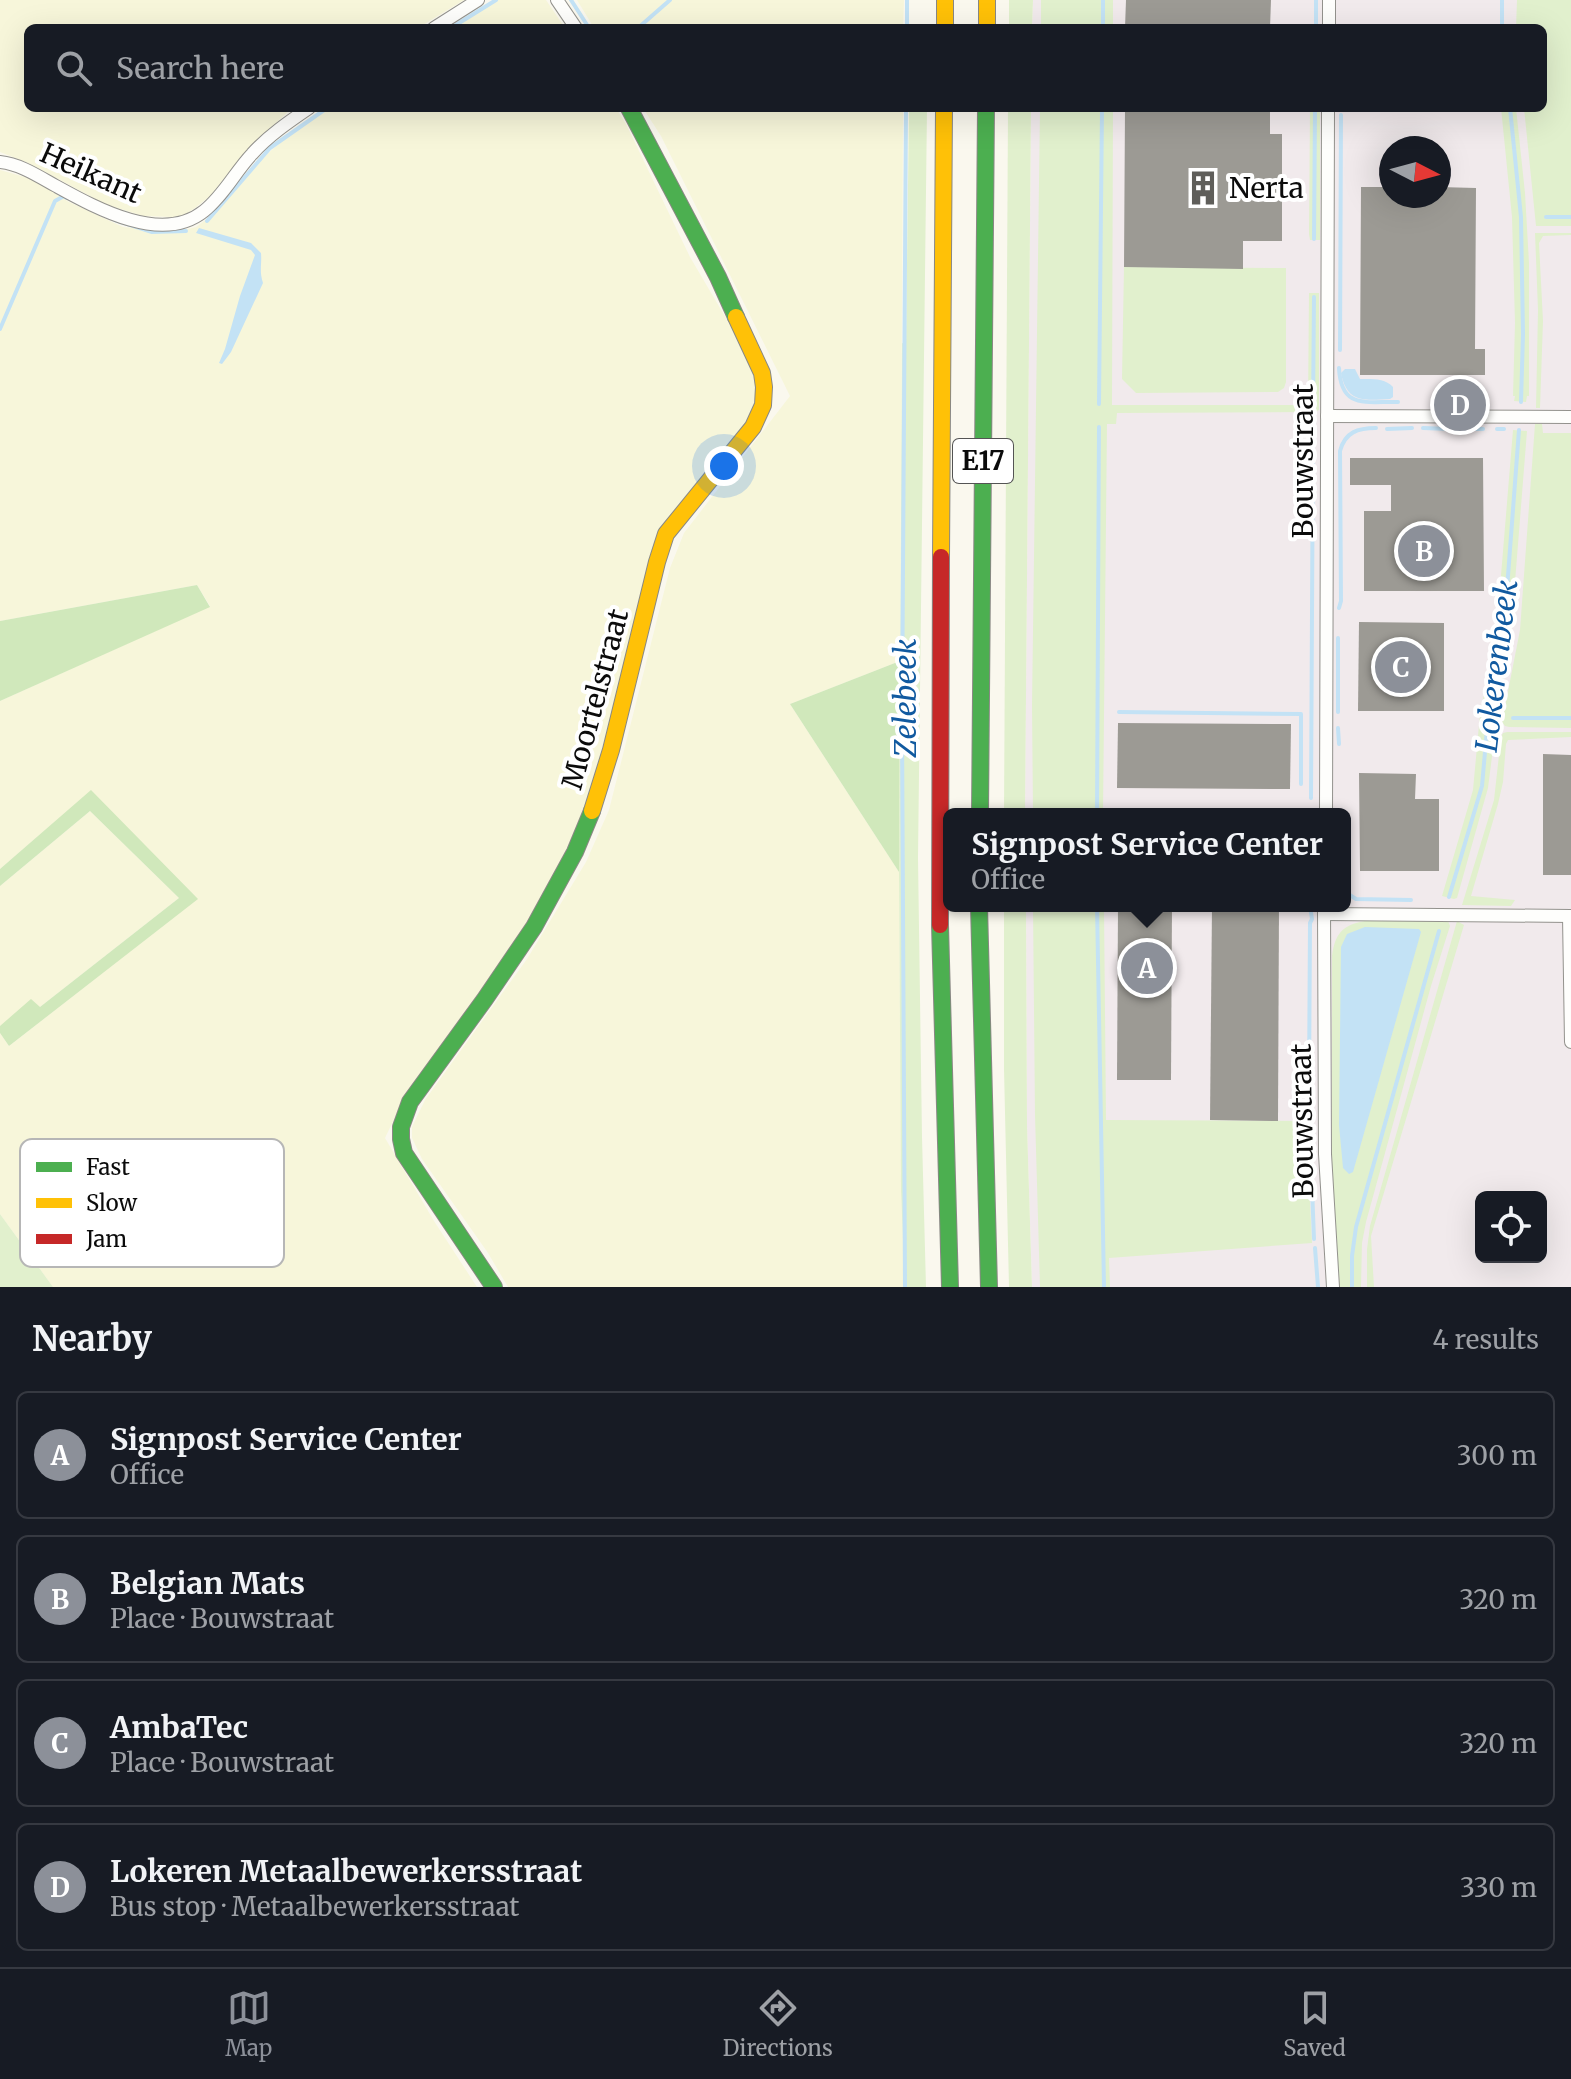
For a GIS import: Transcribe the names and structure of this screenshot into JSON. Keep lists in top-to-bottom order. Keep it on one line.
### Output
{"streets":{"main road":["E17","Moortelstraat"],"street":["Heikant","Bouwstraat"]},"water":["Lokerenbeek","Zelebeek"],"places":{"building":["Nerta"]},"legend":["Fast","Slow","Jam"],"north":"right","page":{"search":"Search here","pins":["D","B","C","A"],"popup":["Signpost Service Center","Office"],"heading":["Nearby","4 results"],"list":[{"mark":"A","name":"Signpost Service Center","note":"Office","value":"300 m"},{"mark":"B","name":"Belgian Mats","note":"Place · Bouwstraat","value":"320 m"},{"mark":"C","name":"AmbaTec","note":"Place · Bouwstraat","value":"320 m"},{"mark":"D","name":"Lokeren Metaalbewerkersstraat","note":"Bus stop · Metaalbewerkersstraat","value":"330 m"}],"nav":["Map","Directions","Saved"]}}
